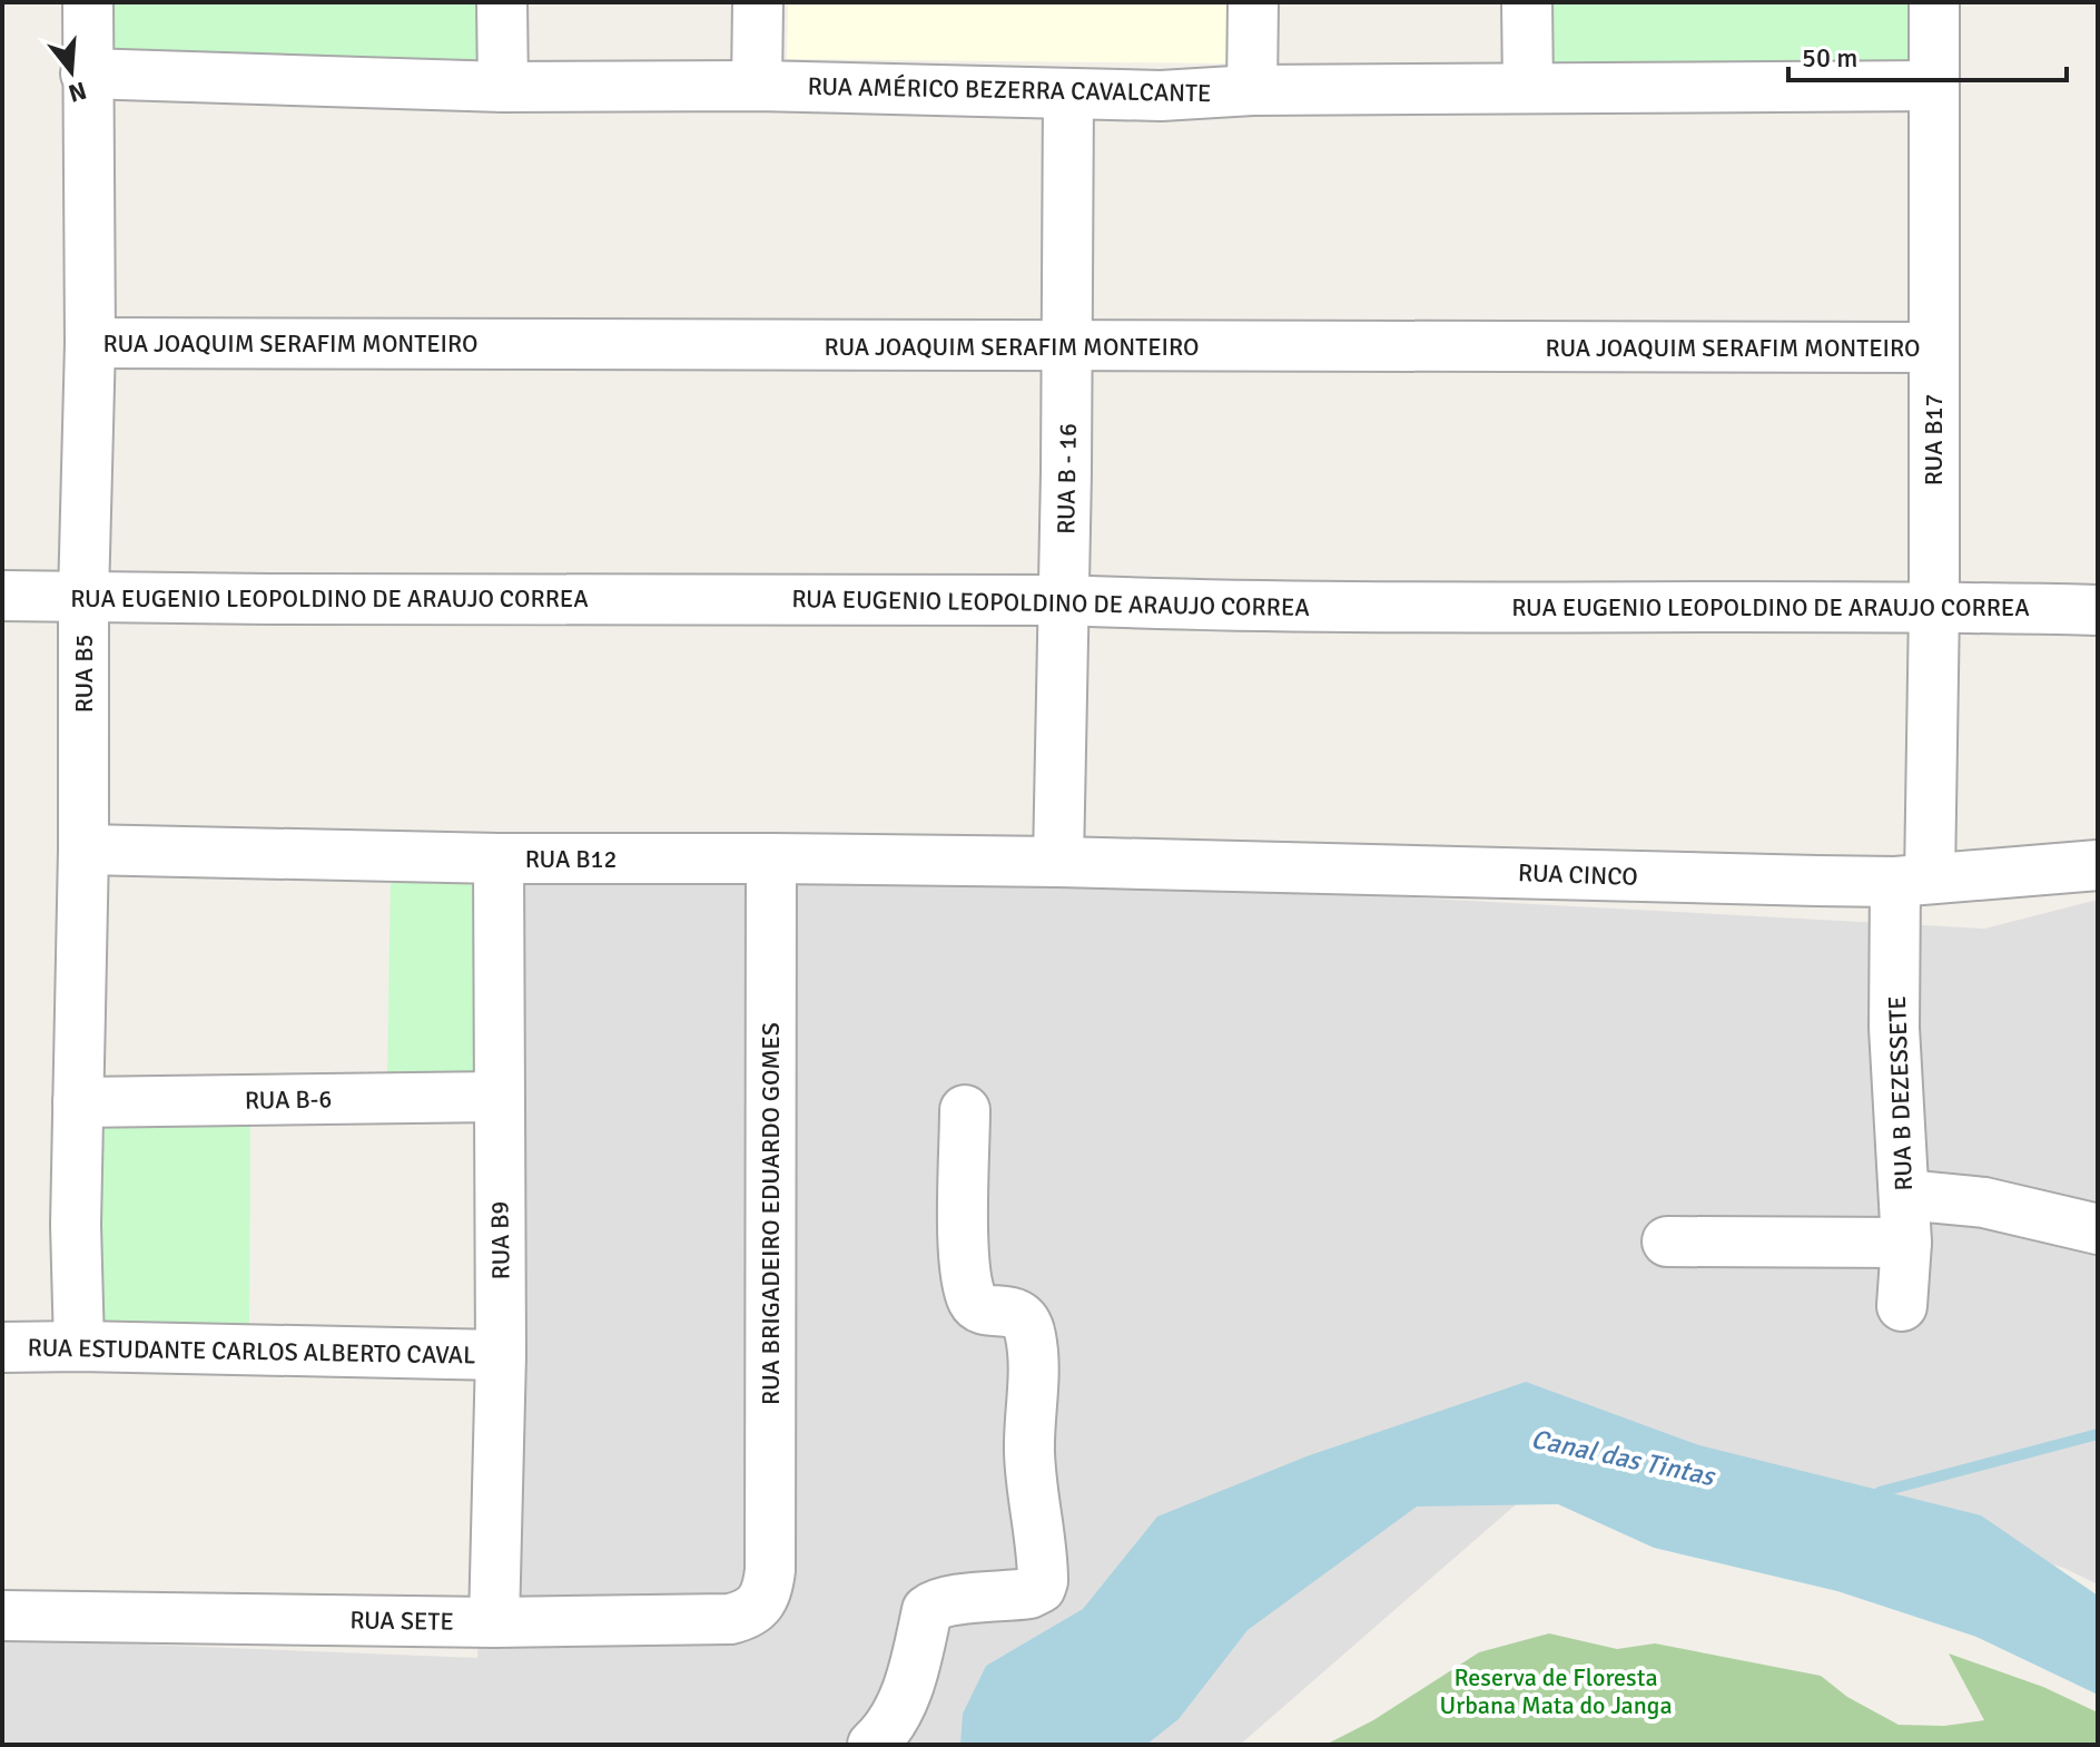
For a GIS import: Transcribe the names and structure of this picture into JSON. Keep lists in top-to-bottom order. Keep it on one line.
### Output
{"streets":{"street":["RUA AMÉRICO BEZERRA CAVALCANTE","RUA JOAQUIM SERAFIM MONTEIRO","RUA B17","RUA B - 16","RUA EUGENIO LEOPOLDINO DE ARAUJO CORREA","RUA B5","RUA B12","RUA CINCO","RUA B DEZESSETE","RUA B-6","RUA BRIGADEIRO EDUARDO GOMES","RUA B9","RUA ESTUDANTE CARLOS ALBERTO CAVAL","RUA SETE"]},"crossings":[["RUA AMÉRICO BEZERRA CAVALCANTE","RUA B17"],["RUA AMÉRICO BEZERRA CAVALCANTE","RUA B - 16"],["RUA AMÉRICO BEZERRA CAVALCANTE","RUA B5"],["RUA JOAQUIM SERAFIM MONTEIRO","RUA B17"],["RUA JOAQUIM SERAFIM MONTEIRO","RUA B - 16"],["RUA JOAQUIM SERAFIM MONTEIRO","RUA B5"],["RUA B17","RUA EUGENIO LEOPOLDINO DE ARAUJO CORREA"],["RUA B17","RUA CINCO"],["RUA B17","RUA B DEZESSETE"],["RUA B - 16","RUA EUGENIO LEOPOLDINO DE ARAUJO CORREA"],["RUA B - 16","RUA B12"],["RUA B - 16","RUA CINCO"],["RUA EUGENIO LEOPOLDINO DE ARAUJO CORREA","RUA B5"],["RUA B5","RUA B12"],["RUA B5","RUA B-6"],["RUA B5","RUA ESTUDANTE CARLOS ALBERTO CAVAL"],["RUA B12","RUA CINCO"],["RUA B12","RUA BRIGADEIRO EDUARDO GOMES"],["RUA B12","RUA B9"],["RUA CINCO","RUA B DEZESSETE"],["RUA B-6","RUA B9"],["RUA BRIGADEIRO EDUARDO GOMES","RUA SETE"],["RUA B9","RUA ESTUDANTE CARLOS ALBERTO CAVAL"],["RUA B9","RUA SETE"]],"water":["Canal das Tintas"],"parks":["Reserva de Floresta Urbana Mata do Janga"],"scale_bar":"50 m","north":"bottom"}
